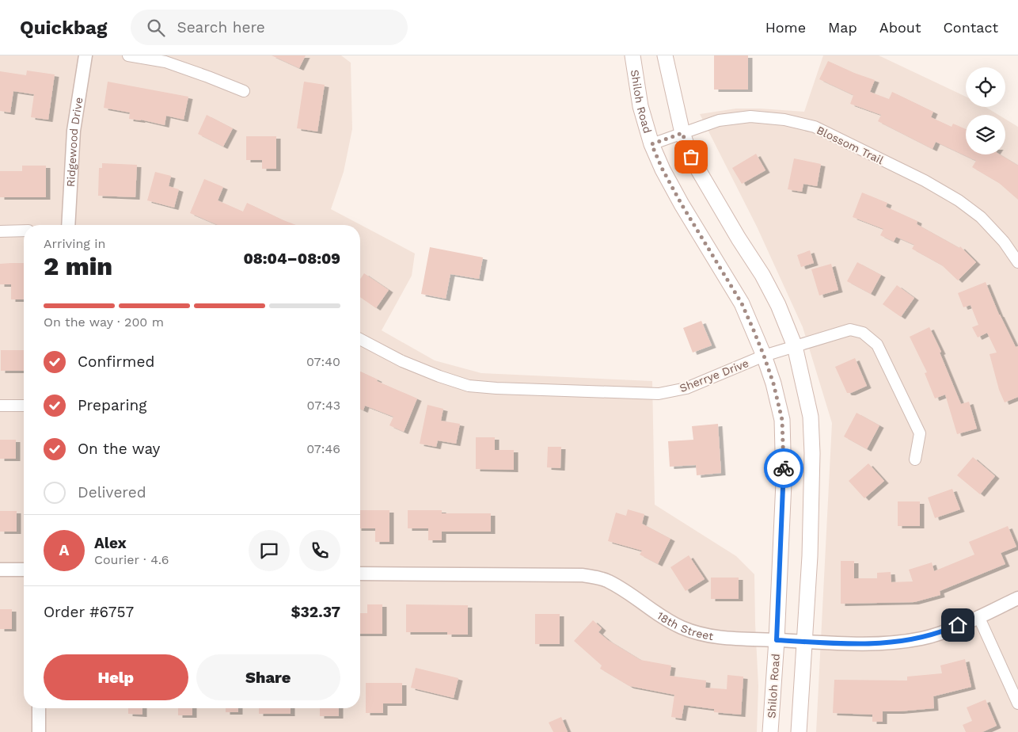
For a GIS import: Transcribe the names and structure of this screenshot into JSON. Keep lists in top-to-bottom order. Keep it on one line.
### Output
{"streets":{"main road":["Shiloh Road"],"street":["Ridgewood Drive","Blossom Trail","Sherrye Drive","18th Street"]},"crossings":[["Shiloh Road","Blossom Trail"],["Shiloh Road","Sherrye Drive"],["Shiloh Road","18th Street"]],"page":{"header":"Quickbag","search":"Search here","nav":["Home","Map","About","Contact"],"heading":["2 min","Arriving in","08:04–08:09"],"panel":["Alex","Courier · 4.6","Order #6757","$32.37"],"bar":"On the way · 200 m","list":[["Confirmed","07:40"],["Preparing","07:43"],["On the way","07:46"],"Delivered"],"round":"A","buttons":["Help","Share"]}}
